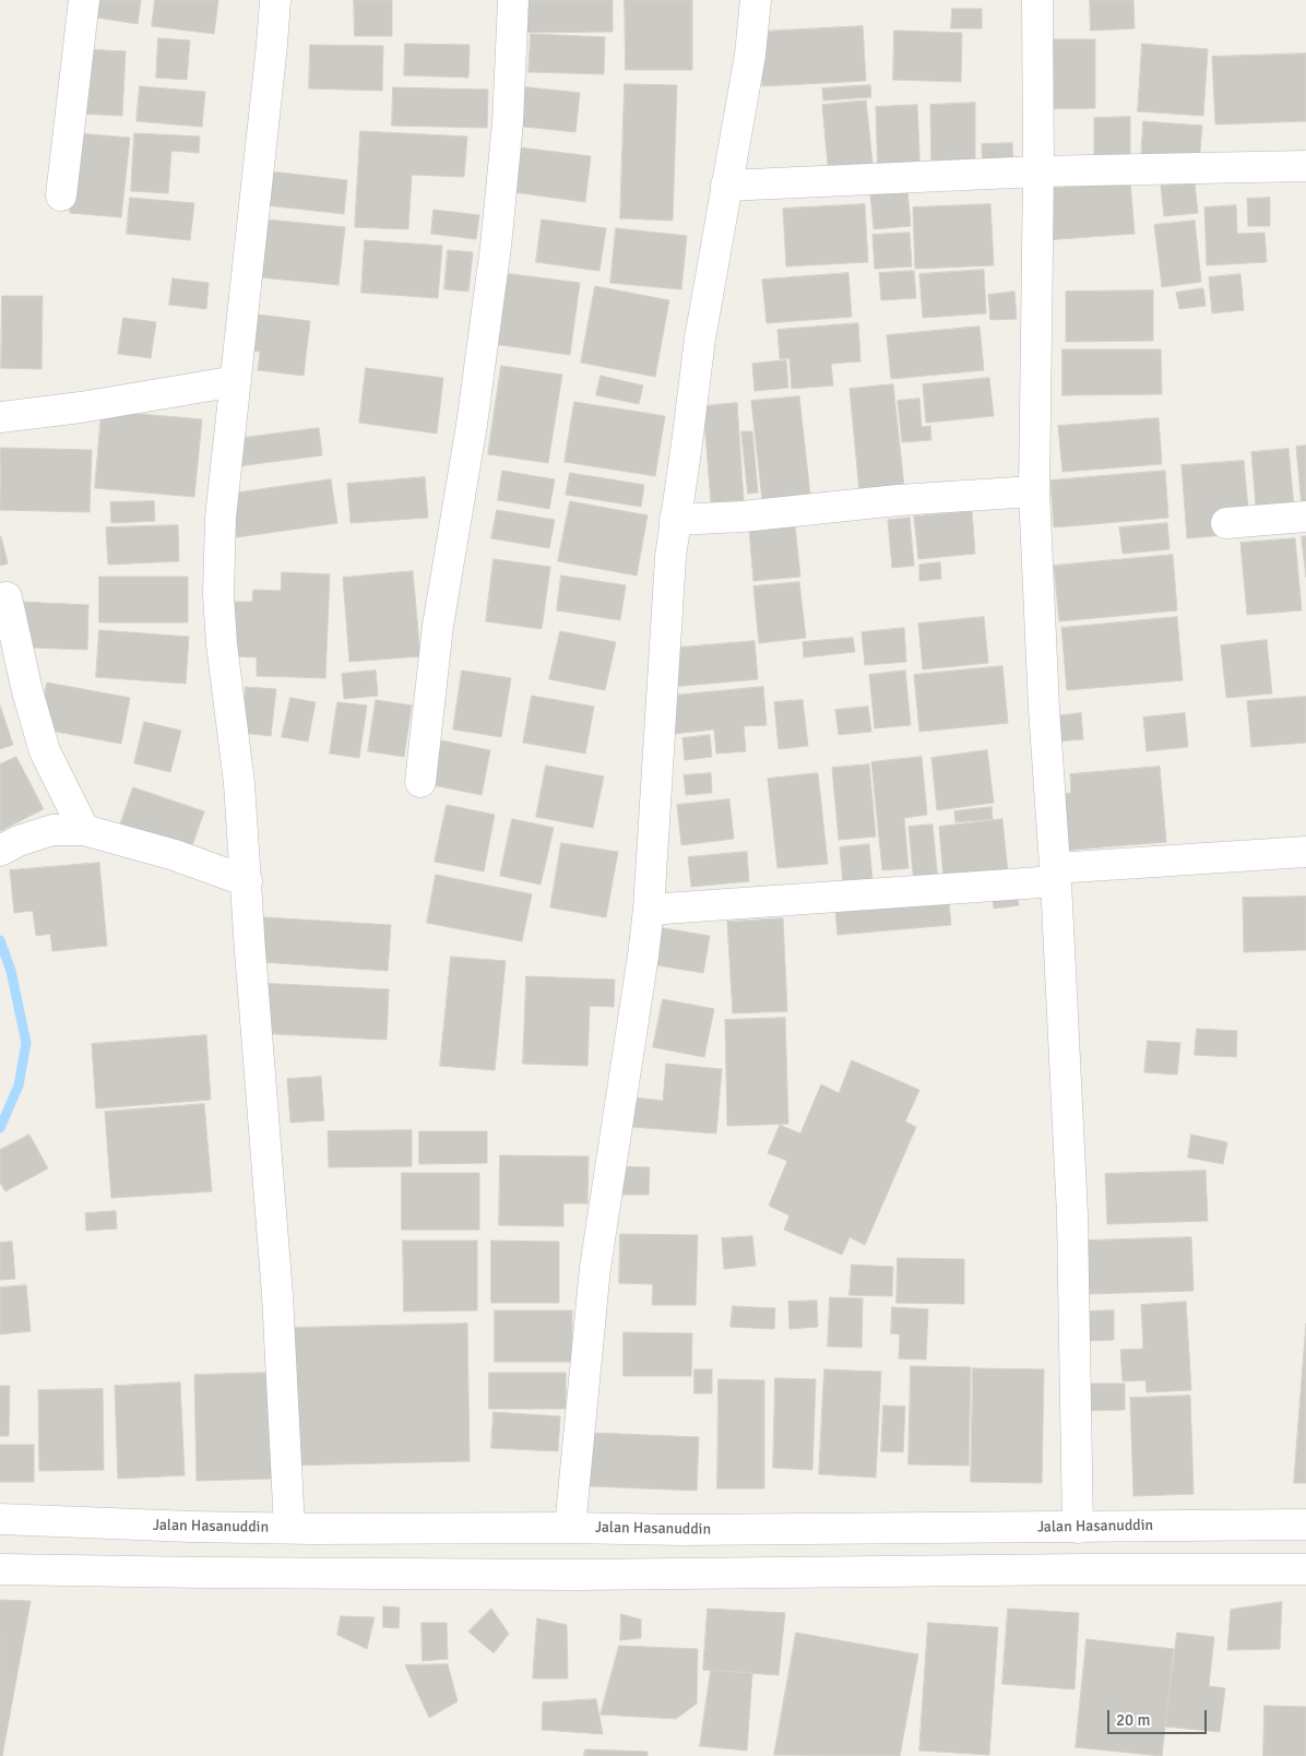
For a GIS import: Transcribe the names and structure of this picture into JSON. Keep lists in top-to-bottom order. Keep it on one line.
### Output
{"streets":{"street":["Jalan Hasanuddin"]},"scale_bar":"20 m"}
